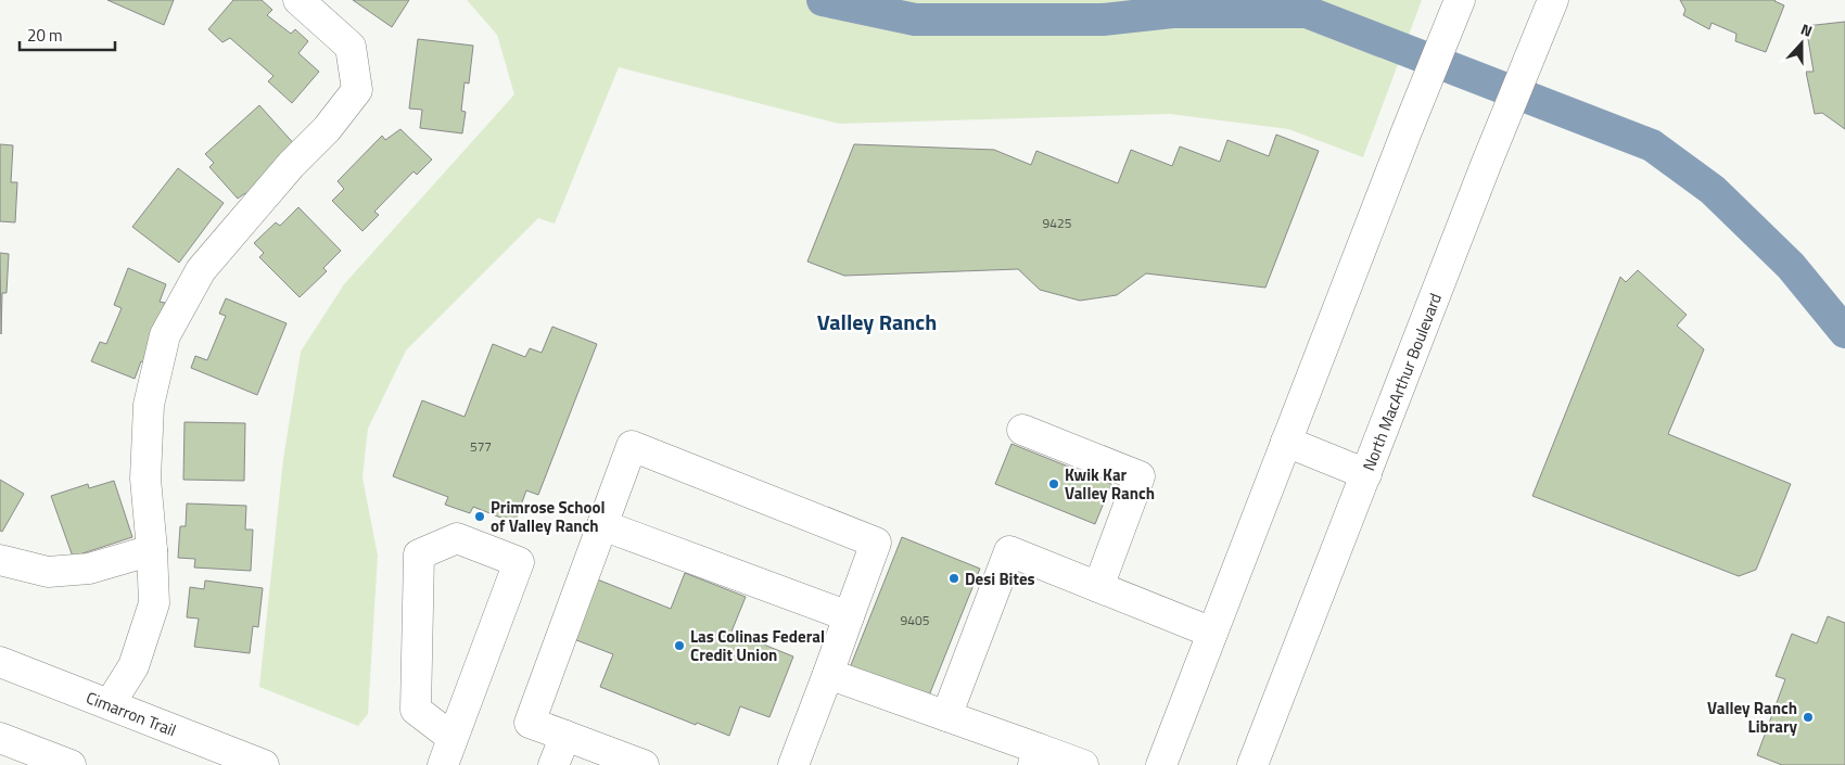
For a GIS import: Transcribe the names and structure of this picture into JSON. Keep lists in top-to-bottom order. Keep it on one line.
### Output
{"streets":{"main road":["North MacArthur Boulevard","Cimarron Trail"]},"districts":["Valley Ranch"],"places":["Kwik Kar Valley Ranch","Primrose School of Valley Ranch","Desi Bites","Las Colinas Federal Credit Union","Valley Ranch Library"],"house_numbers":["9425","577","9405"],"scale_bar":"20 m","north":"top"}
